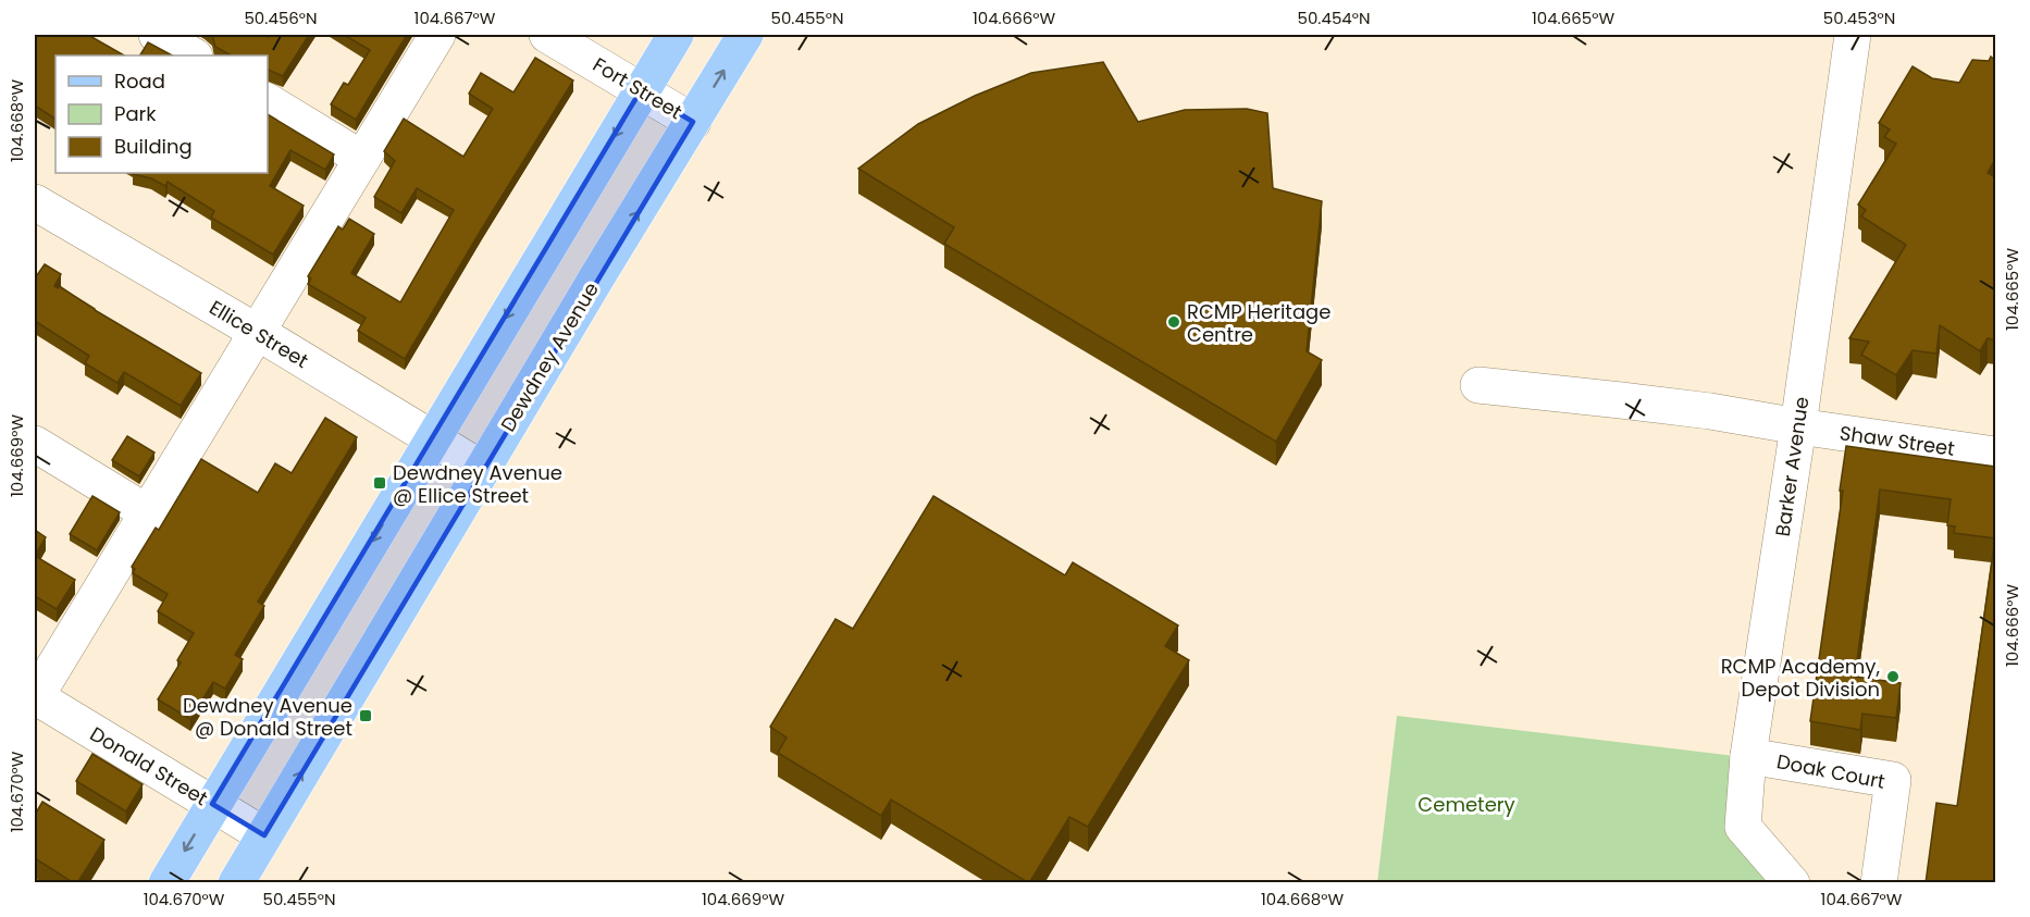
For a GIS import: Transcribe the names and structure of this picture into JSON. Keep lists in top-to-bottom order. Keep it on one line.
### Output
{"streets":{"main road":["Dewdney Avenue"],"street":["Fort Street","Ellice Street","Shaw Street","Barker Avenue","Donald Street","Doak Court"]},"crossings":[["Fort Street","Dewdney Avenue"],["Ellice Street","Dewdney Avenue"],["Dewdney Avenue","Donald Street"],["Shaw Street","Barker Avenue"],["Barker Avenue","Doak Court"]],"parks":["Cemetery"],"places":{"other":["RCMP Heritage Centre","RCMP Academy, Depot Division"],"transit":["Dewdney Avenue @ Ellice Street","Dewdney Avenue @ Donald Street"]},"legend":["Road","Park","Building"],"coordinates":["50.456°N","104.667°W","50.455°N","104.666°W","50.454°N","104.665°W","50.453°N","104.668°W","104.669°W","104.670°W"]}
